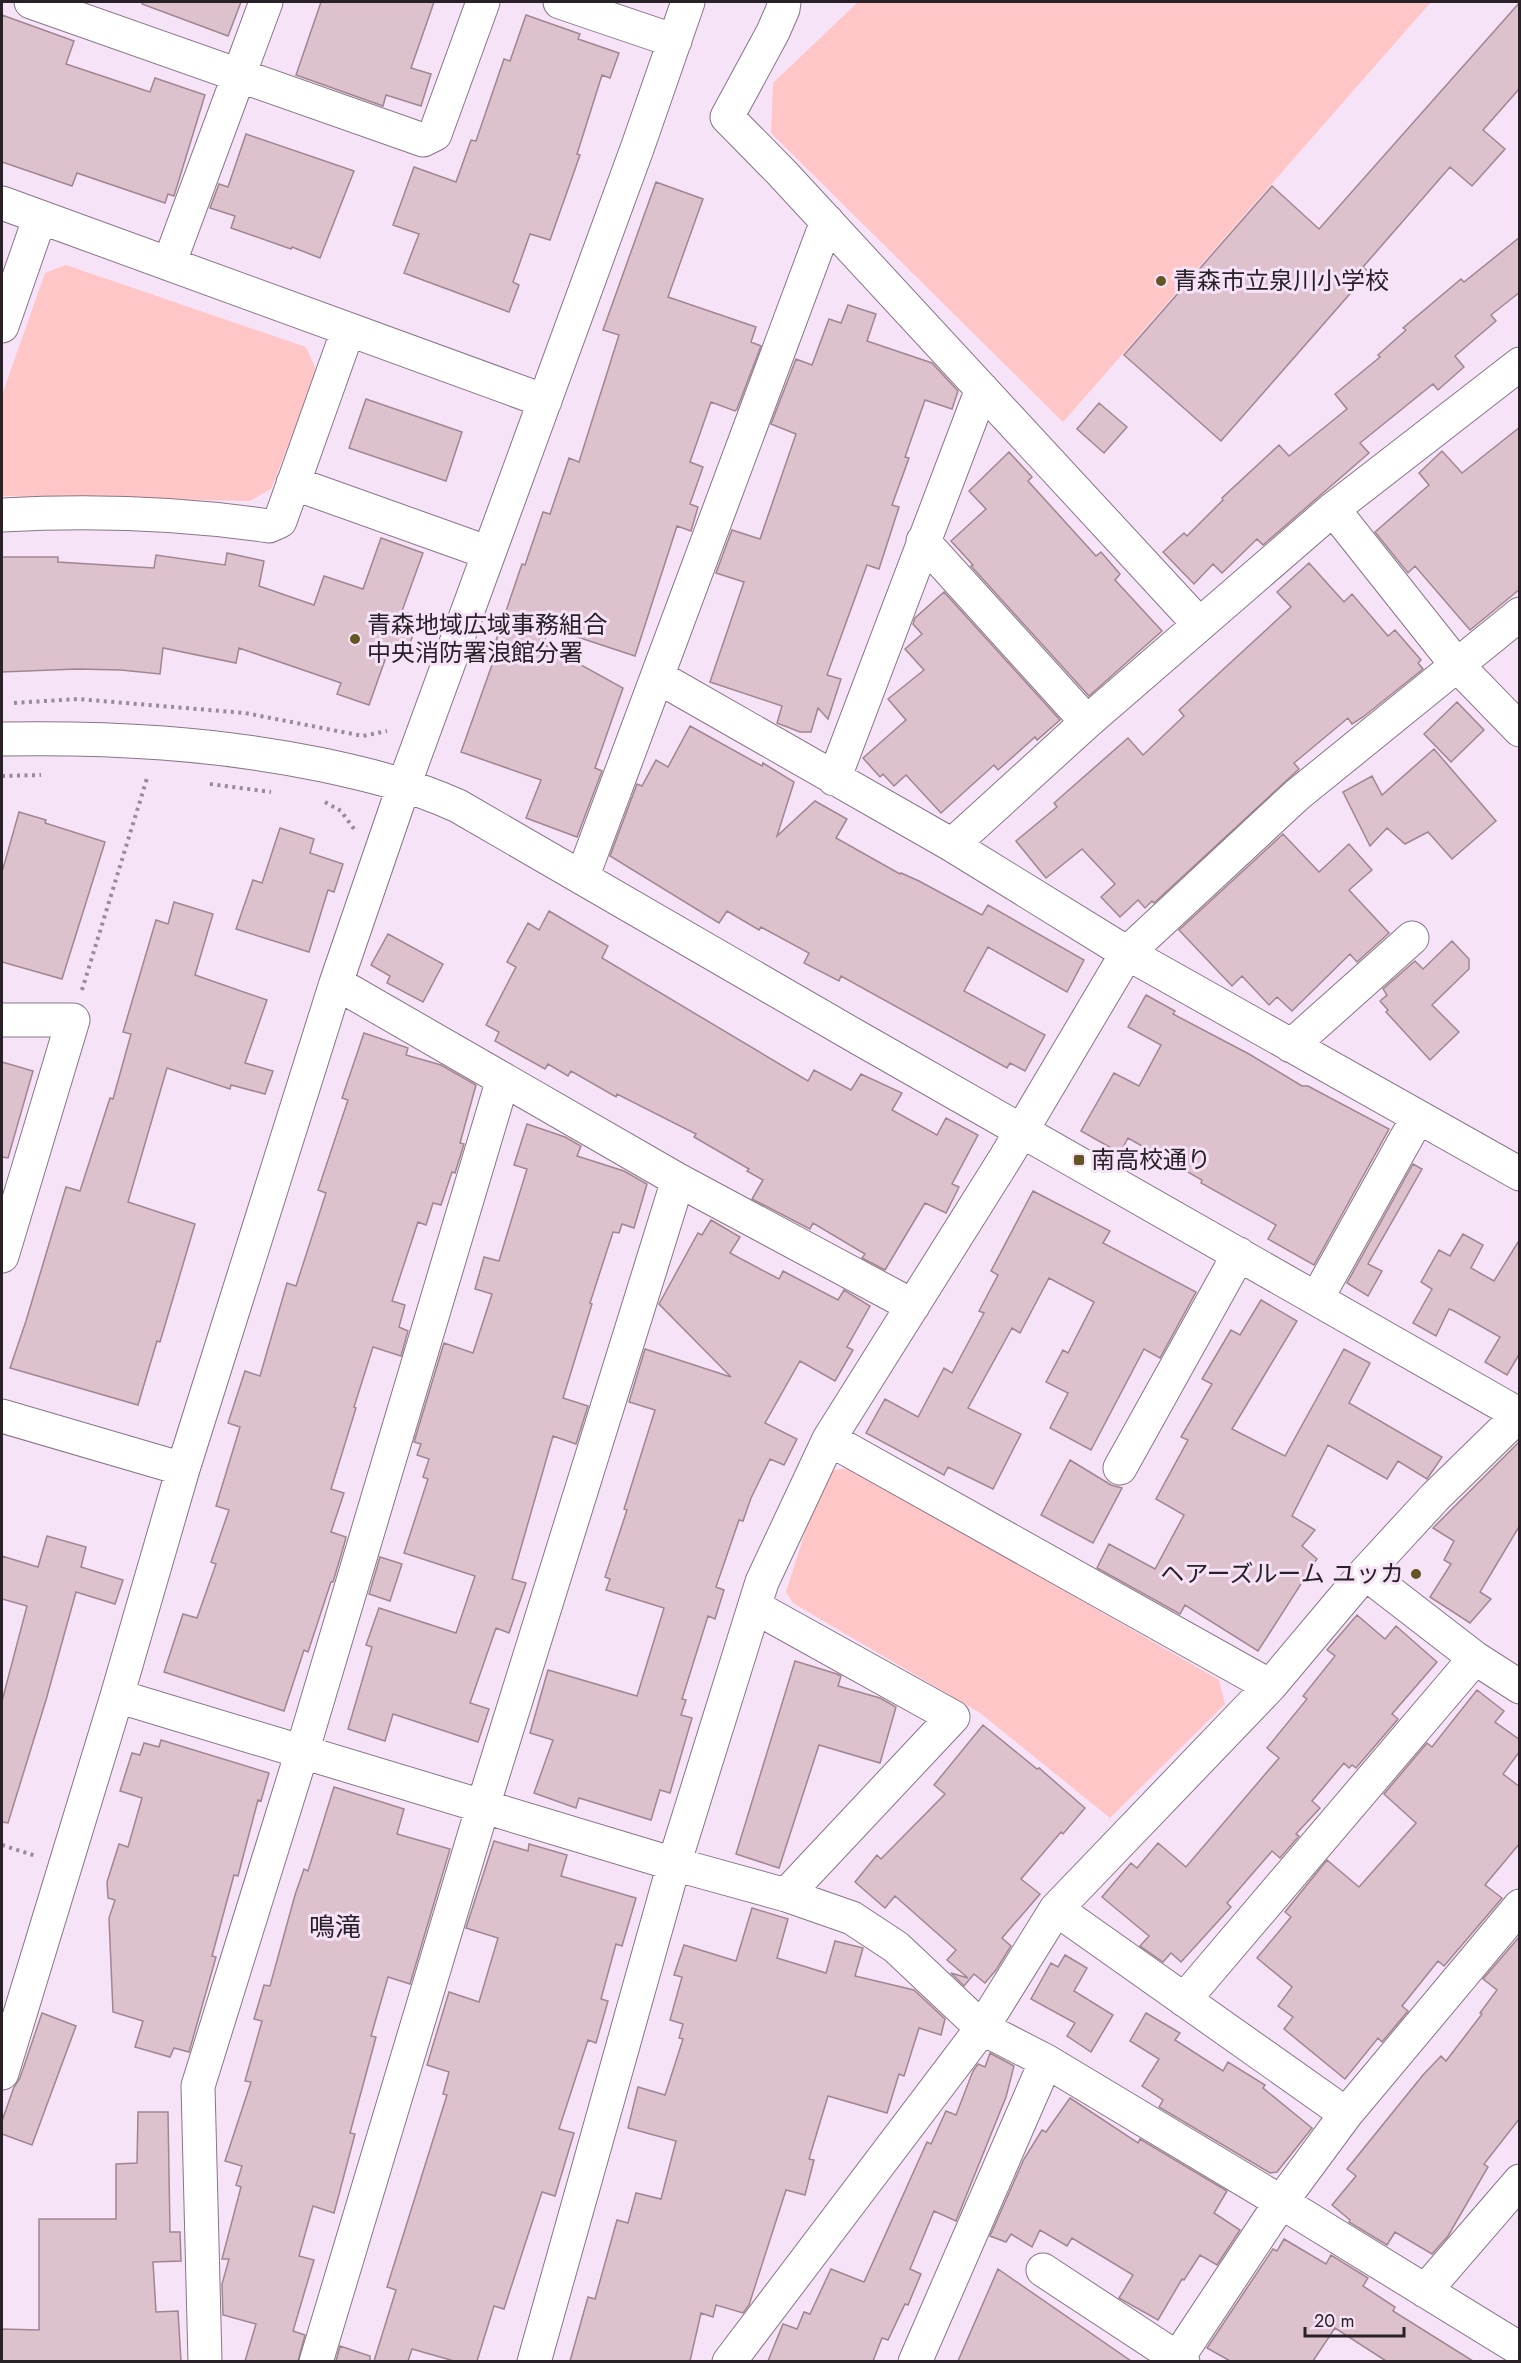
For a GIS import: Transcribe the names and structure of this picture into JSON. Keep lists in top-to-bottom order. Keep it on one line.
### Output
{"districts":["鳴滝"],"places":{"other":["青森市立泉川小学校","青森地域広域事務組合 中央消防署浪館分署","ヘアーズルーム ユッカ"],"transit":["南高校通り"]},"scale_bar":"20 m"}
